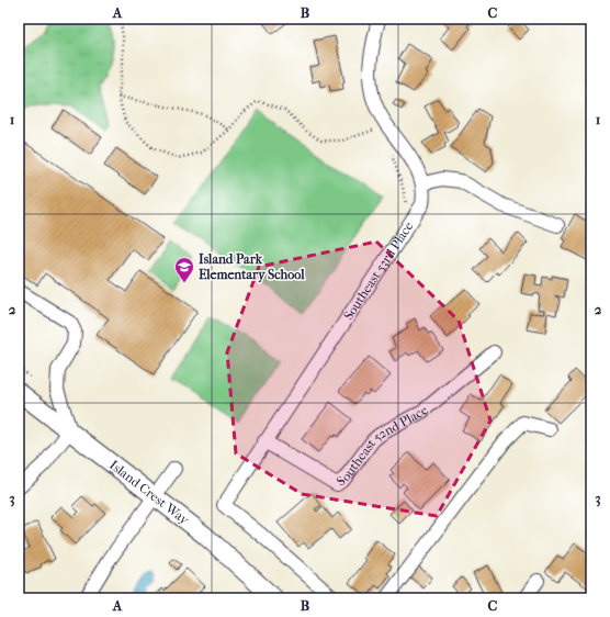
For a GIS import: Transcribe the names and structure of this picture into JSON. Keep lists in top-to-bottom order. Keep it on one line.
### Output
{"streets":{"main road":["Island Crest Way"],"street":["Southeast 53rd Place","Southeast 52nd Place"]},"crossings":[["Southeast 53rd Place","Southeast 52nd Place"]],"places":{"school or university":["Island Park Elementary School"]},"grid":{"columns":["A","B","C"],"rows":["1","2","3"]}}
